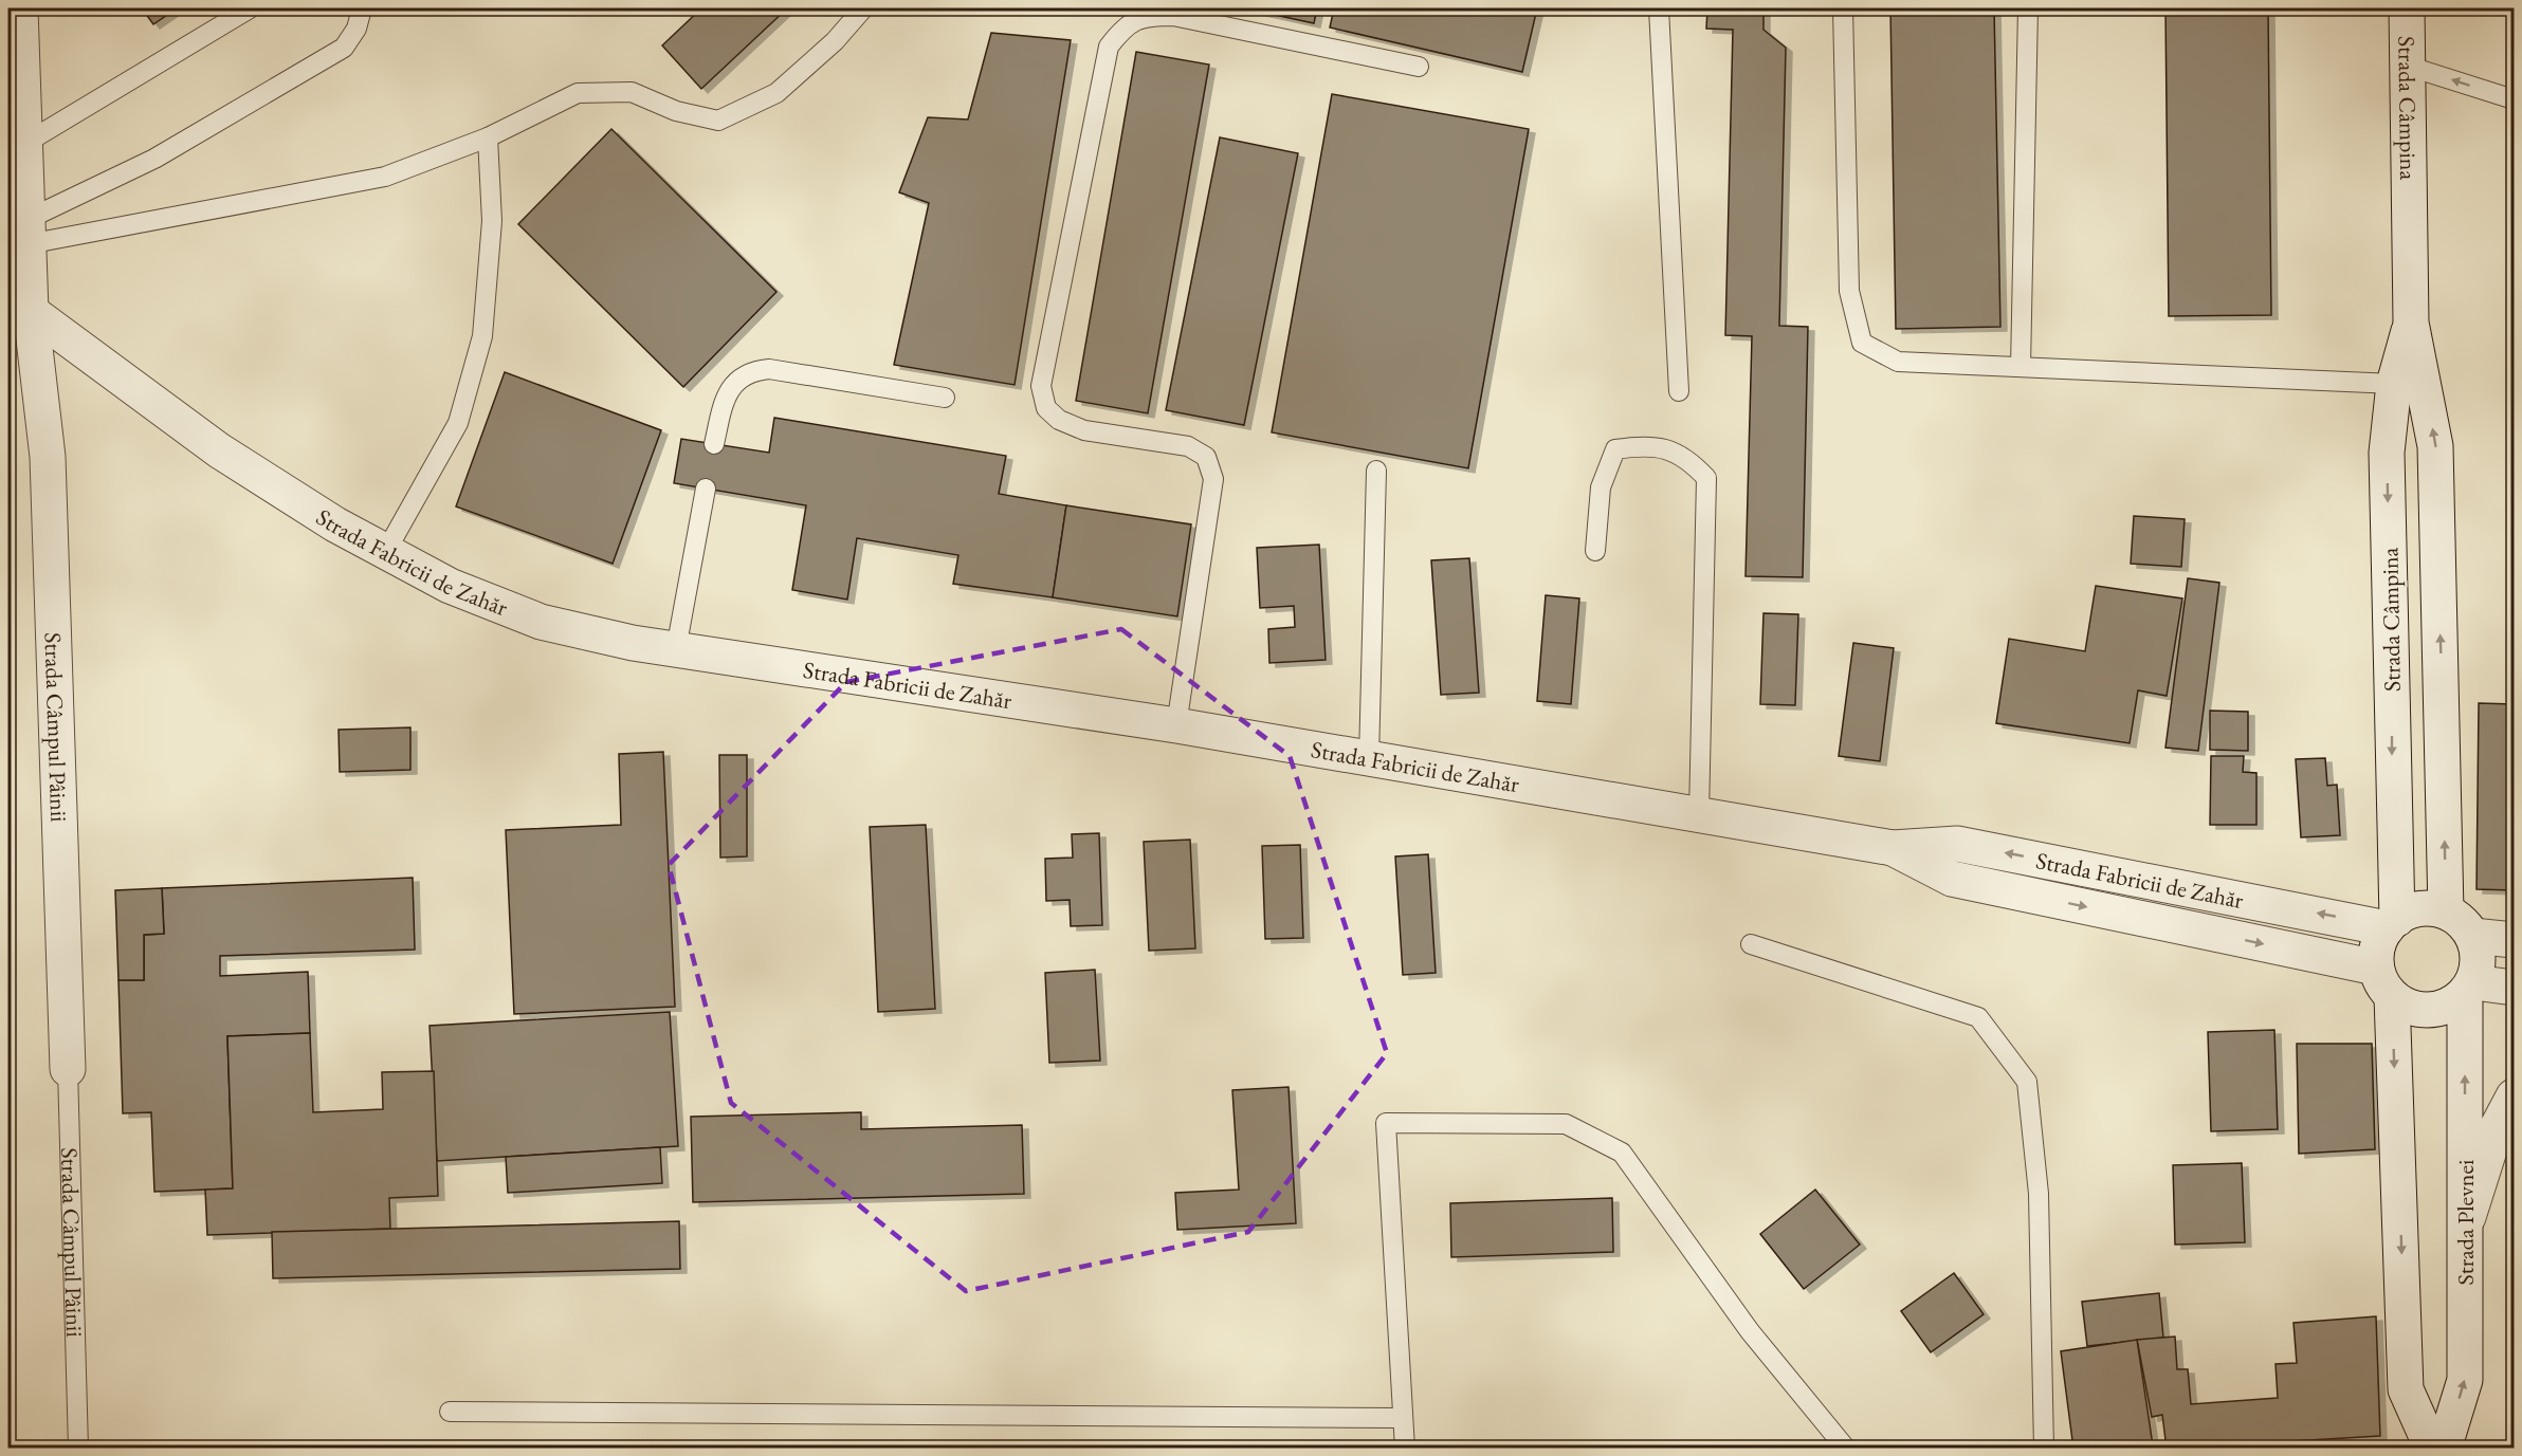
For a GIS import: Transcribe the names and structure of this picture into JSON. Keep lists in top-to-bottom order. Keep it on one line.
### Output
{"streets":{"street":["Strada Câmpina","Strada Fabricii de Zahăr","Strada Câmpul Pâinii","Strada Plevnei"]},"crossings":[["Strada Câmpina","Strada Fabricii de Zahăr"],["Strada Câmpina","Strada Plevnei"],["Strada Fabricii de Zahăr","Strada Câmpul Pâinii"],["Strada Fabricii de Zahăr","Strada Plevnei"]]}
